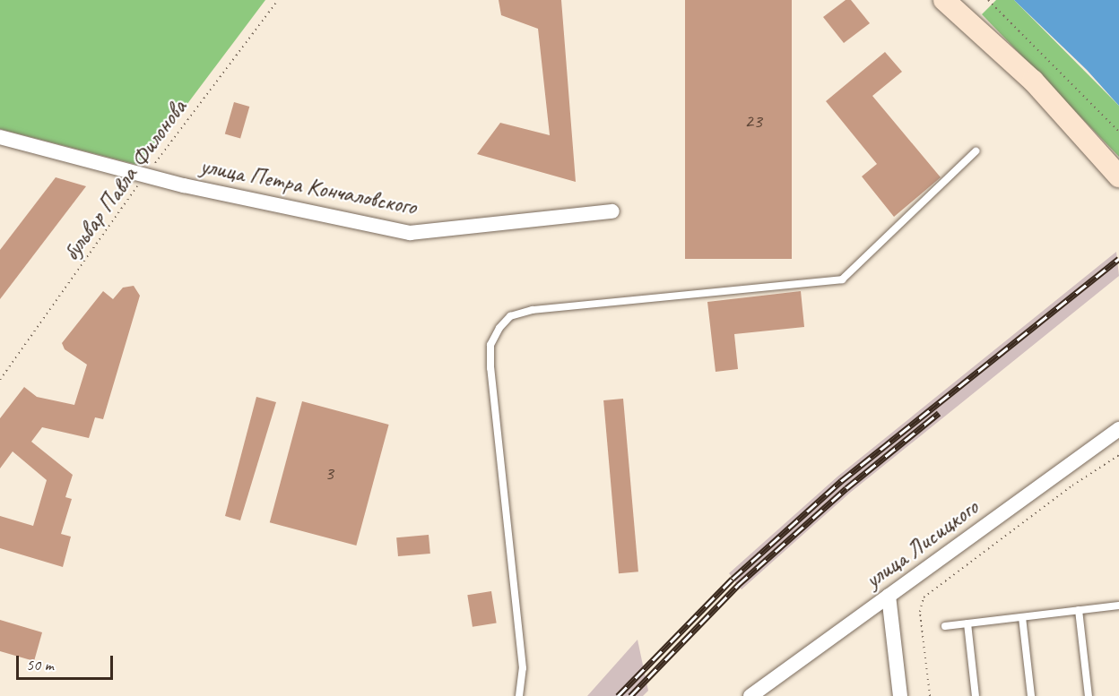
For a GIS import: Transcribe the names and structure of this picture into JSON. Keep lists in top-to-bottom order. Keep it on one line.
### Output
{"streets":{"street":["улица Петра Кончаловского","улица Лисицкого"],"path":["бульвар Павла Филонова"]},"crossings":[["бульвар Павла Филонова","улица Петра Кончаловского"]],"house_numbers":["23","3"],"scale_bar":"50 m"}
